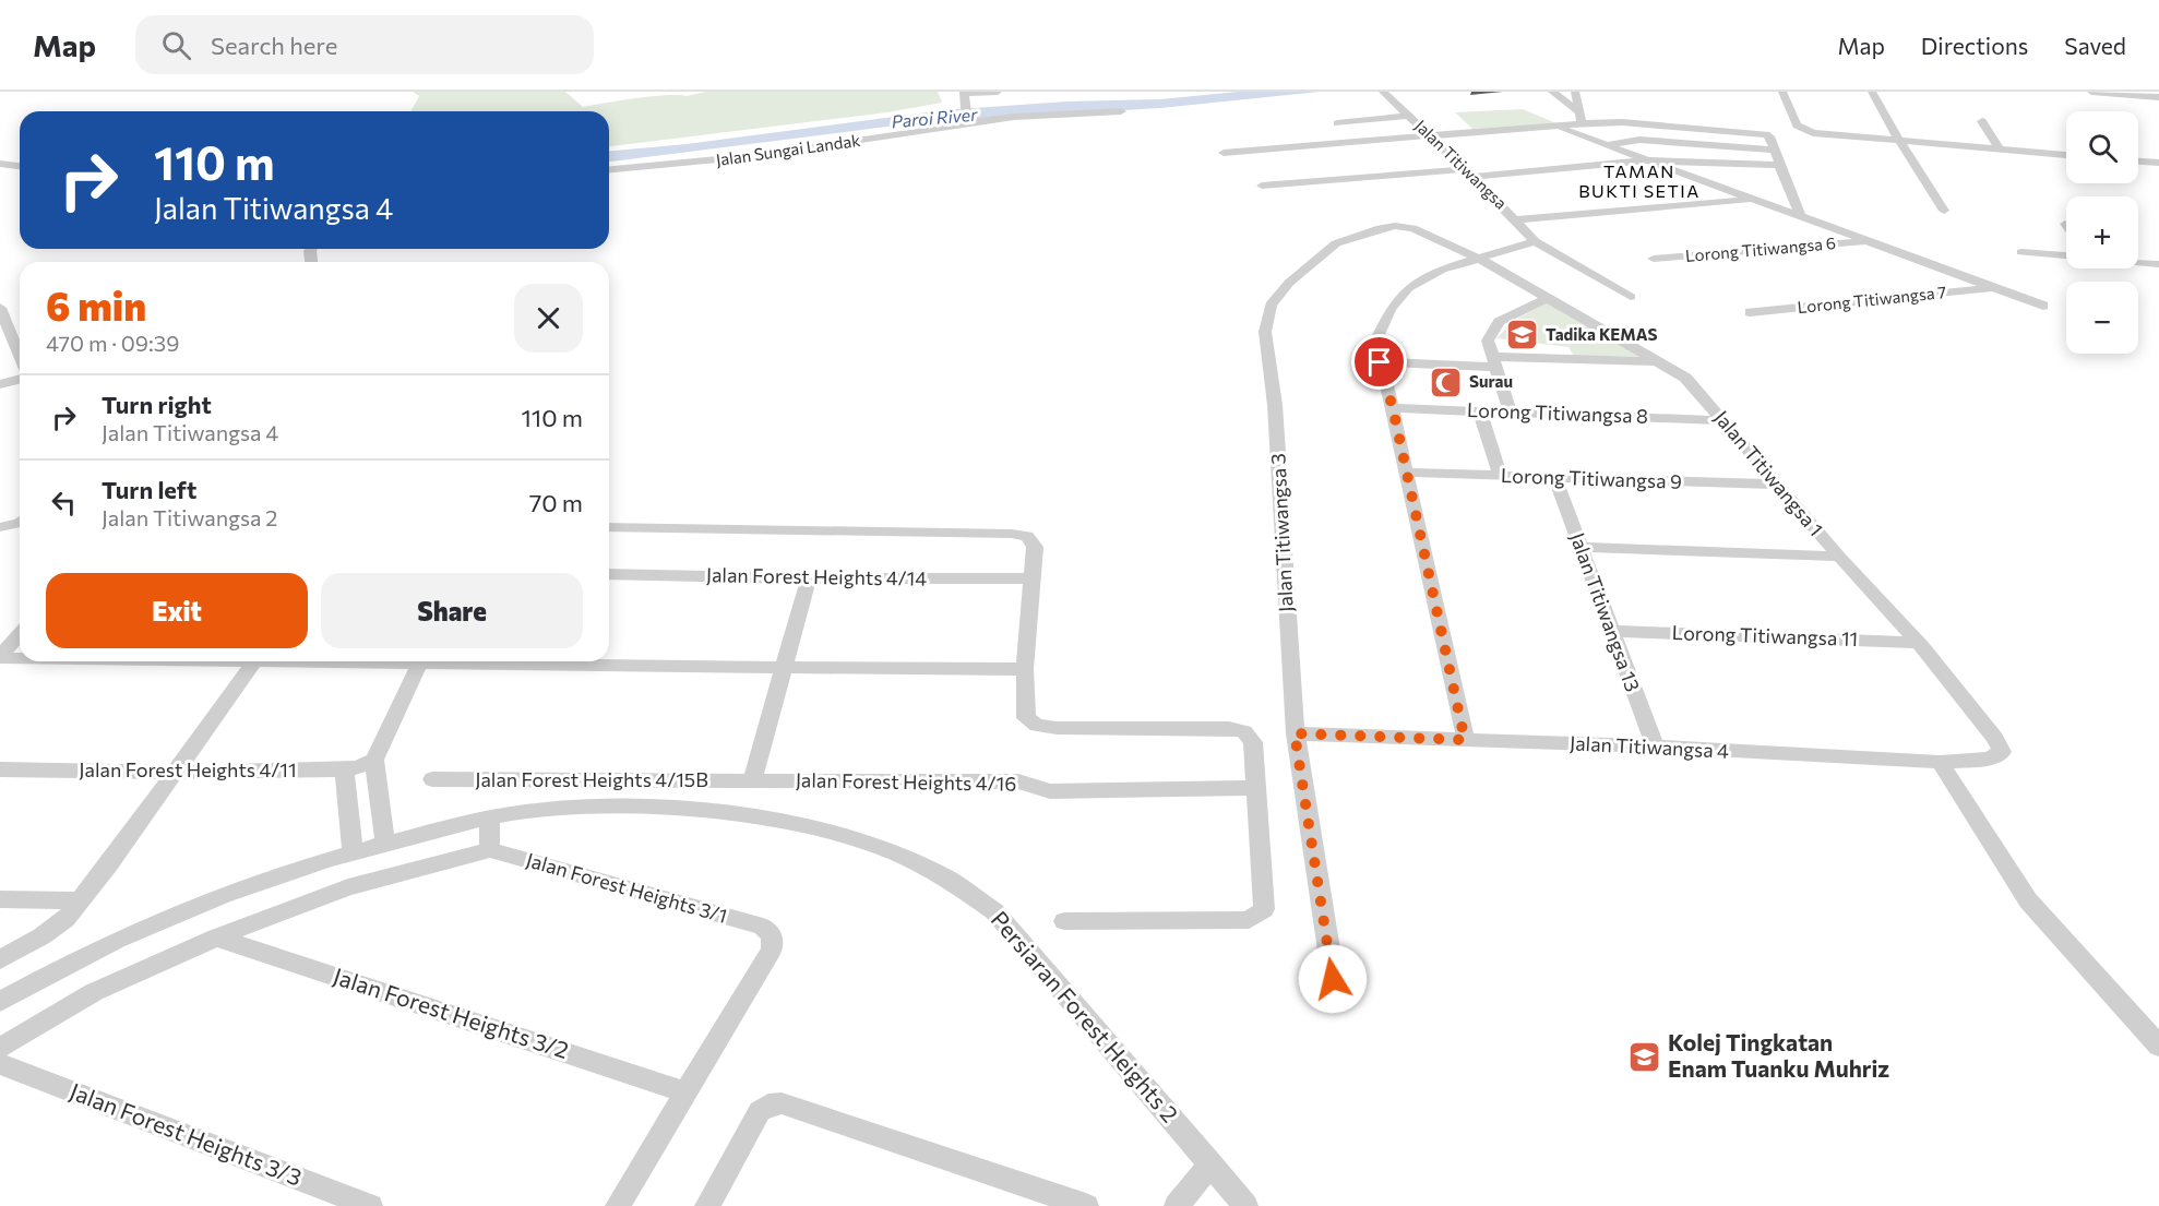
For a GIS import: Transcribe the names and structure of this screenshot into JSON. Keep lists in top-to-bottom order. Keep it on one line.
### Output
{"streets":{"street":["Jalan Sungai Landak","Jalan Titiwangsa","Lorong Titiwangsa 6","Lorong Titiwangsa 7","Lorong Titiwangsa 8","Jalan Titiwangsa 1","Lorong Titiwangsa 9","Jalan Titiwangsa 3","Jalan Forest Heights 4/14","Jalan Titiwangsa 13","Lorong Titiwangsa 11","Jalan Titiwangsa 4","Jalan Forest Heights 4/11","Jalan Forest Heights 4/15B","Jalan Forest Heights 4/16","Jalan Forest Heights 3/1","Jalan Forest Heights 3/2","Persiaran Forest Heights 2","Jalan Forest Heights 3/3"]},"crossings":[["Lorong Titiwangsa 8","Jalan Titiwangsa 1"],["Jalan Titiwangsa 1","Lorong Titiwangsa 9"],["Jalan Titiwangsa 1","Jalan Titiwangsa 3"],["Jalan Titiwangsa 1","Lorong Titiwangsa 11"],["Jalan Titiwangsa 1","Jalan Titiwangsa 4"],["Lorong Titiwangsa 9","Jalan Titiwangsa 13"],["Jalan Titiwangsa 3","Jalan Titiwangsa 4"],["Jalan Titiwangsa 13","Lorong Titiwangsa 11"],["Jalan Titiwangsa 13","Jalan Titiwangsa 4"],["Jalan Forest Heights 4/15B","Jalan Forest Heights 4/16"],["Jalan Forest Heights 3/1","Jalan Forest Heights 3/2"]],"districts":["TAMAN BUKTI SETIA"],"water":["Paroi River"],"places":{"school or university":["Tadika KEMAS","Kolej Tingkatan Enam Tuanku Muhriz"],"mosque":["Surau"]},"page":{"header":"Map","search":"Search here","nav":["Map","Directions","Saved"],"map_buttons":["+","−"],"turn":["110 m","Jalan Titiwangsa 4"],"heading":["6 min","470 m · 09:39"],"list":[{"name":"Turn right","note":"Jalan Titiwangsa 4","value":"110 m"},{"name":"Turn left","note":"Jalan Titiwangsa 2","value":"70 m"}],"buttons":["Exit","Share"]}}
